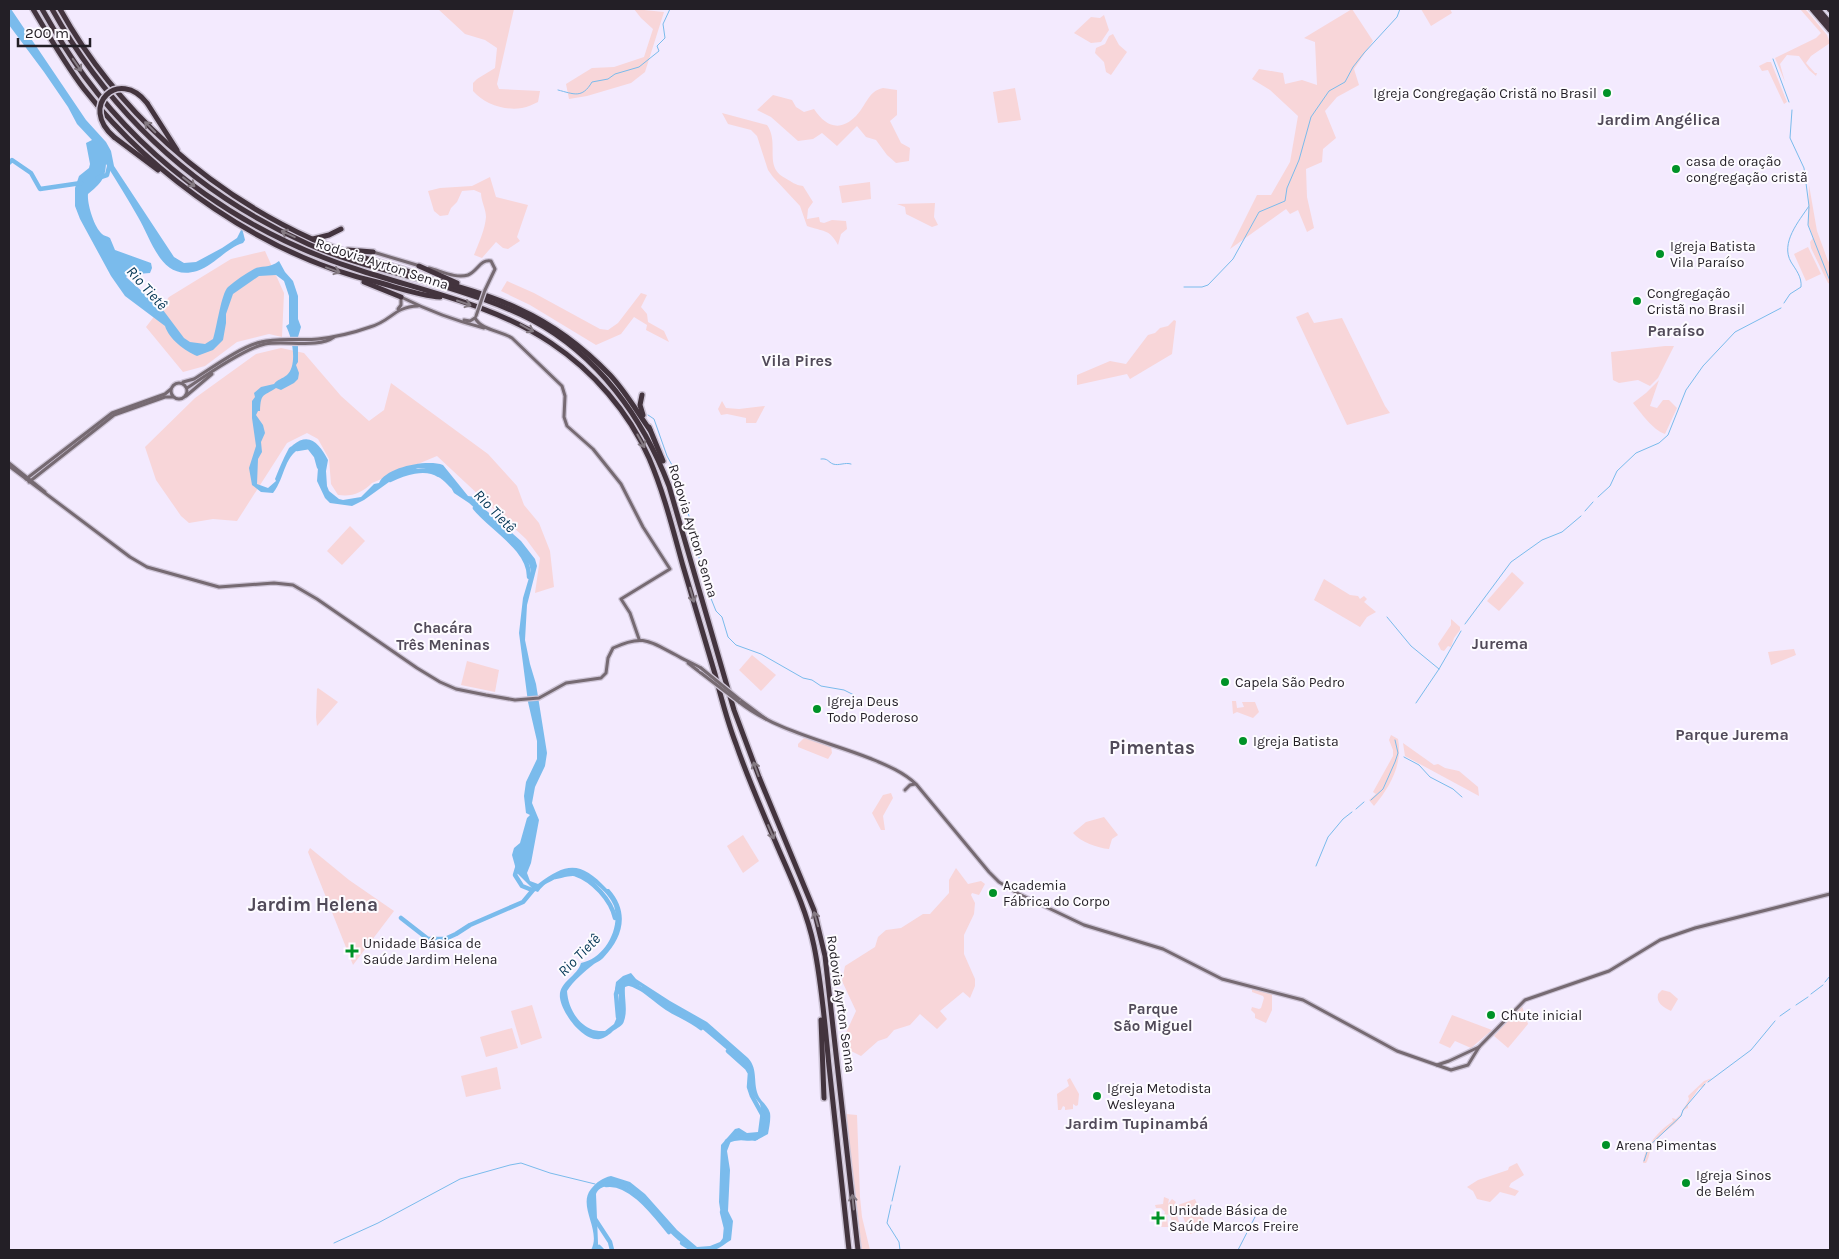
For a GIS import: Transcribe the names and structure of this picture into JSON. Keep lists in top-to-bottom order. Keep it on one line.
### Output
{"streets":{"highway":["Rodovia Ayrton Senna"]},"districts":["Jardim Angélica","Paraíso","Vila Pires","Chacára Três Meninas","Jurema","Parque Jurema","Pimentas","Jardim Helena","Parque São Miguel","Jardim Tupinambá"],"water":["Rio Tietê"],"places":{"other":["Igreja Congregação Cristã no Brasil","casa de oração congregação cristã","Igreja Batista Vila Paraíso","Congregação Cristã no Brasil","Capela São Pedro","Igreja Deus Todo Poderoso","Igreja Batista","Academia Fábrica do Corpo","Chute inicial","Igreja Metodista Wesleyana","Arena Pimentas","Igreja Sinos de Belém"],"health":["Unidade Básica de Saúde Jardim Helena","Unidade Básica de Saúde Marcos Freire"]},"scale_bar":"200 m"}
